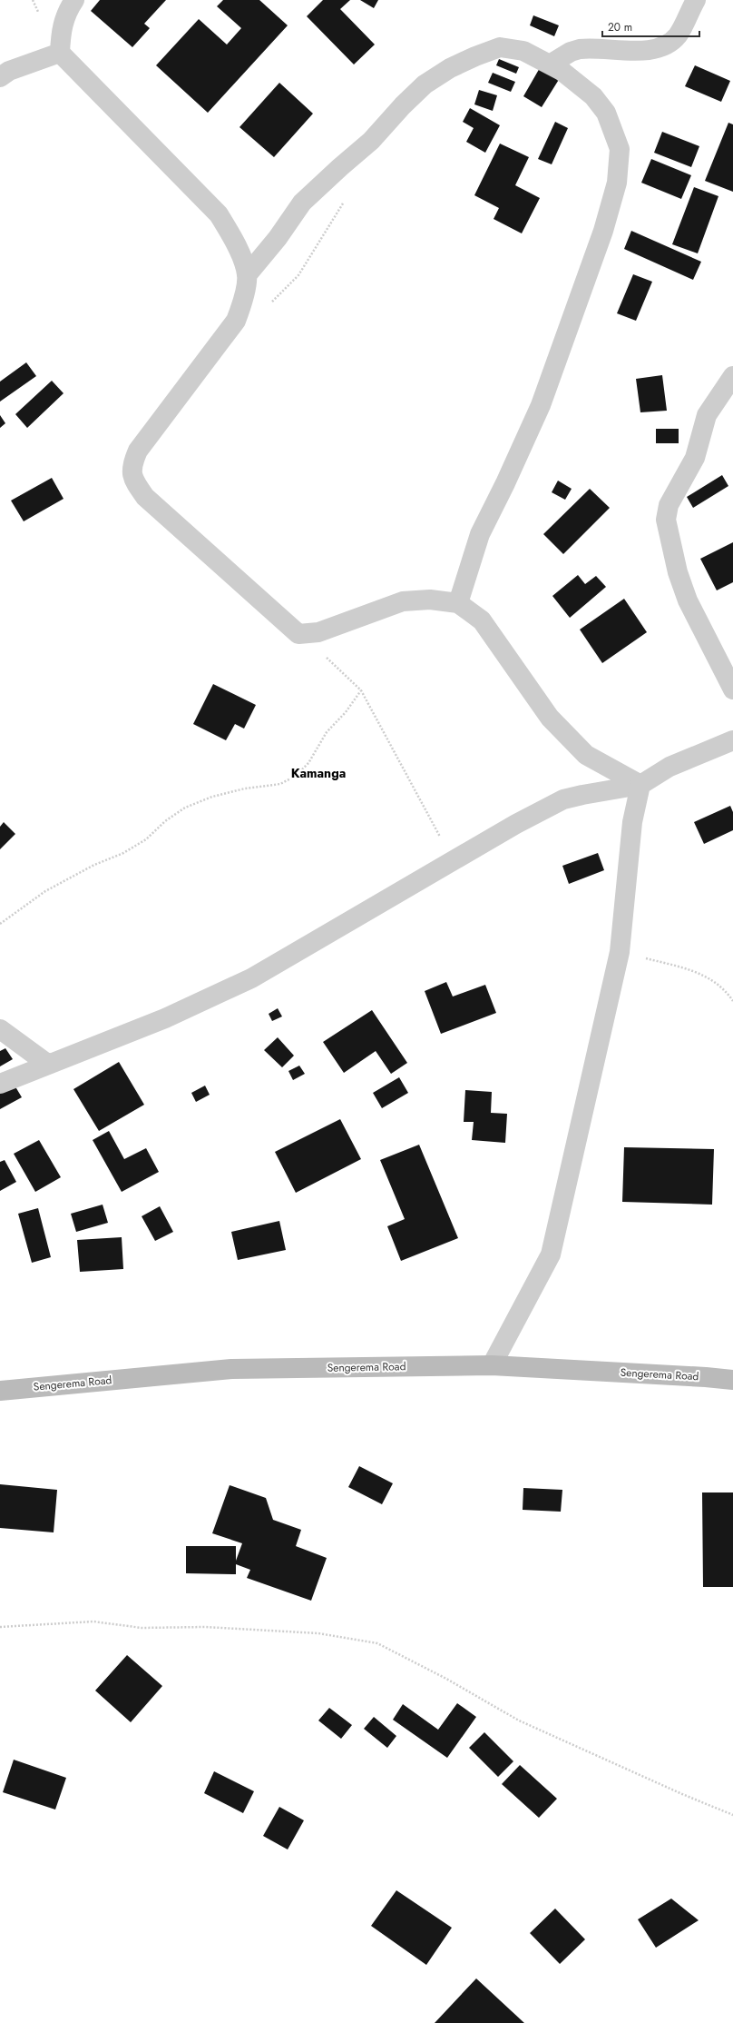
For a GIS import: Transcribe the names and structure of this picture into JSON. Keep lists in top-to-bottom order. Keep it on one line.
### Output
{"streets":{"main road":["Sengerema Road"]},"districts":["Kamanga"],"scale_bar":"20 m"}
